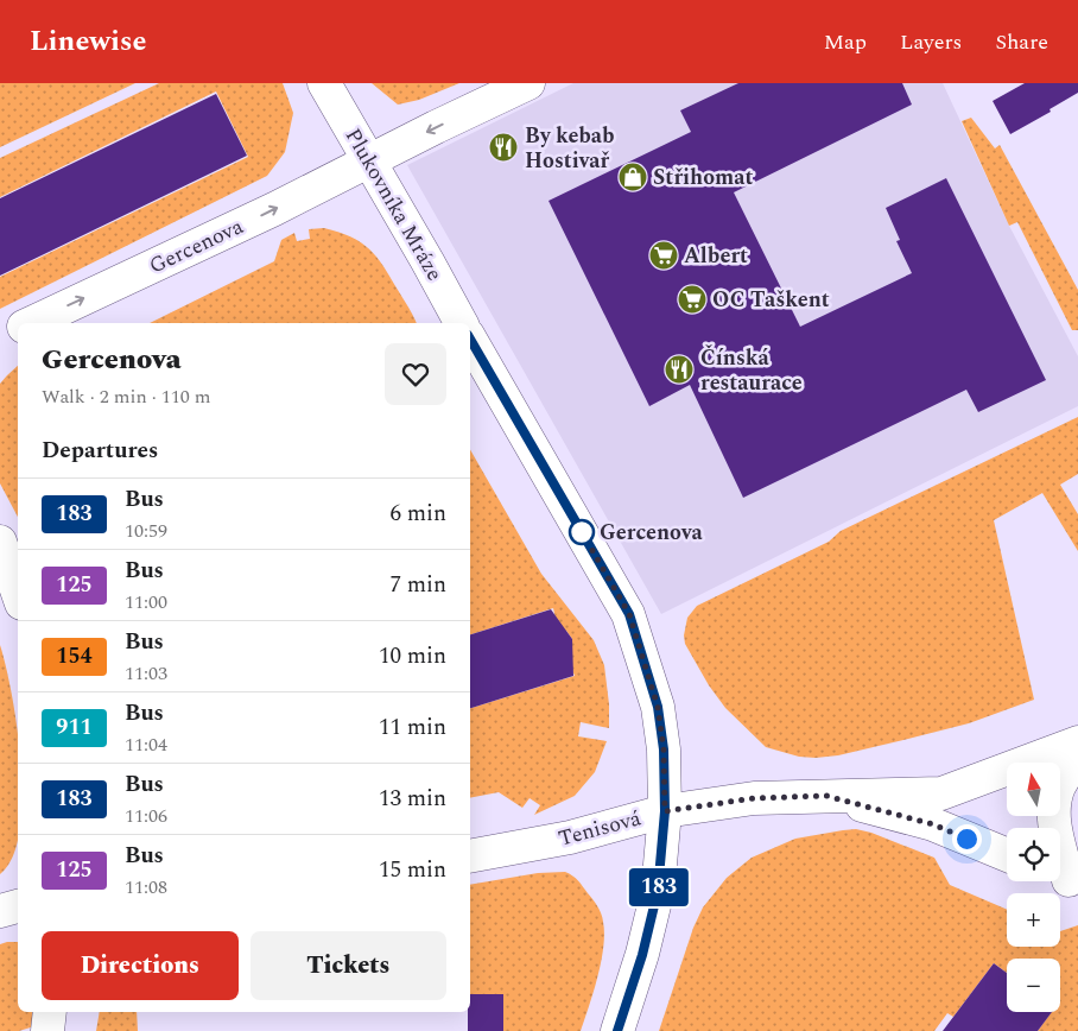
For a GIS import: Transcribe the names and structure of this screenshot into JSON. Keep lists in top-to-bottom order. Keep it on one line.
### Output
{"streets":{"street":["Plukovníka Mráze","Gercenova","Tenisová"]},"crossings":[["Plukovníka Mráze","Gercenova"]],"places":{"restaurant":["By kebab Hostivař","Čínská restaurace"],"shop":["Střihomat"],"supermarket":["Albert","OC Taškent"],"other":["Gercenova"]},"lines":["bus line 183"],"north":"top","page":{"header":"Linewise","nav":["Map","Layers","Share"],"on_map":"183","heading":[["Gercenova","Walk · 2 min · 110 m"],"Departures"],"list":[{"mark":"183","name":"Bus","note":"10:59","value":"6 min"},{"mark":"125","name":"Bus","note":"11:00","value":"7 min"},{"mark":"154","name":"Bus","note":"11:03","value":"10 min"},{"mark":"911","name":"Bus","note":"11:04","value":"11 min"},{"mark":"183","name":"Bus","note":"11:06","value":"13 min"},{"mark":"125","name":"Bus","note":"11:08","value":"15 min"}],"map_buttons":["+","−"],"buttons":["Directions","Tickets"]}}
